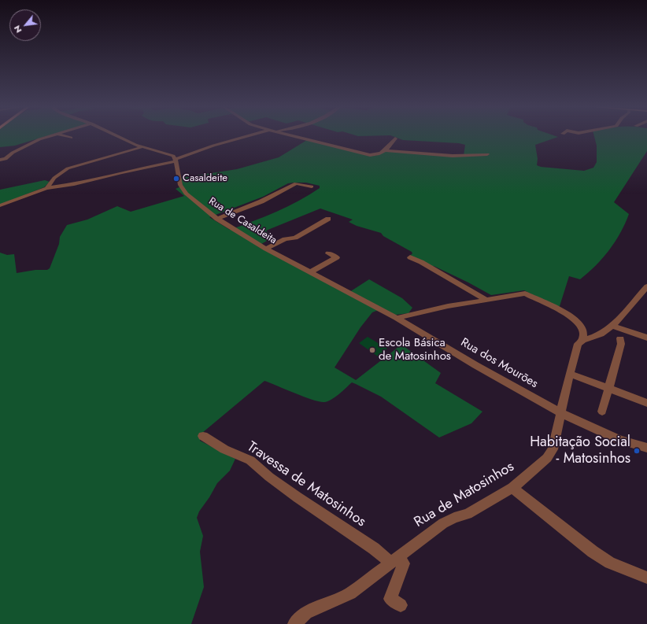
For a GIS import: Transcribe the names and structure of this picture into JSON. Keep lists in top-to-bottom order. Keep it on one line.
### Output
{"streets":{"street":["Rua de Casaldeita","Rua dos Mourões","Travessa de Matosinhos","Rua de Matosinhos"]},"crossings":[["Rua de Casaldeita","Rua dos Mourões"],["Rua dos Mourões","Rua de Matosinhos"],["Travessa de Matosinhos","Rua de Matosinhos"]],"places":["Casaldeite","Escola Básica de Matosinhos","Habitação Social - Matosinhos"],"north":"bottom left"}
